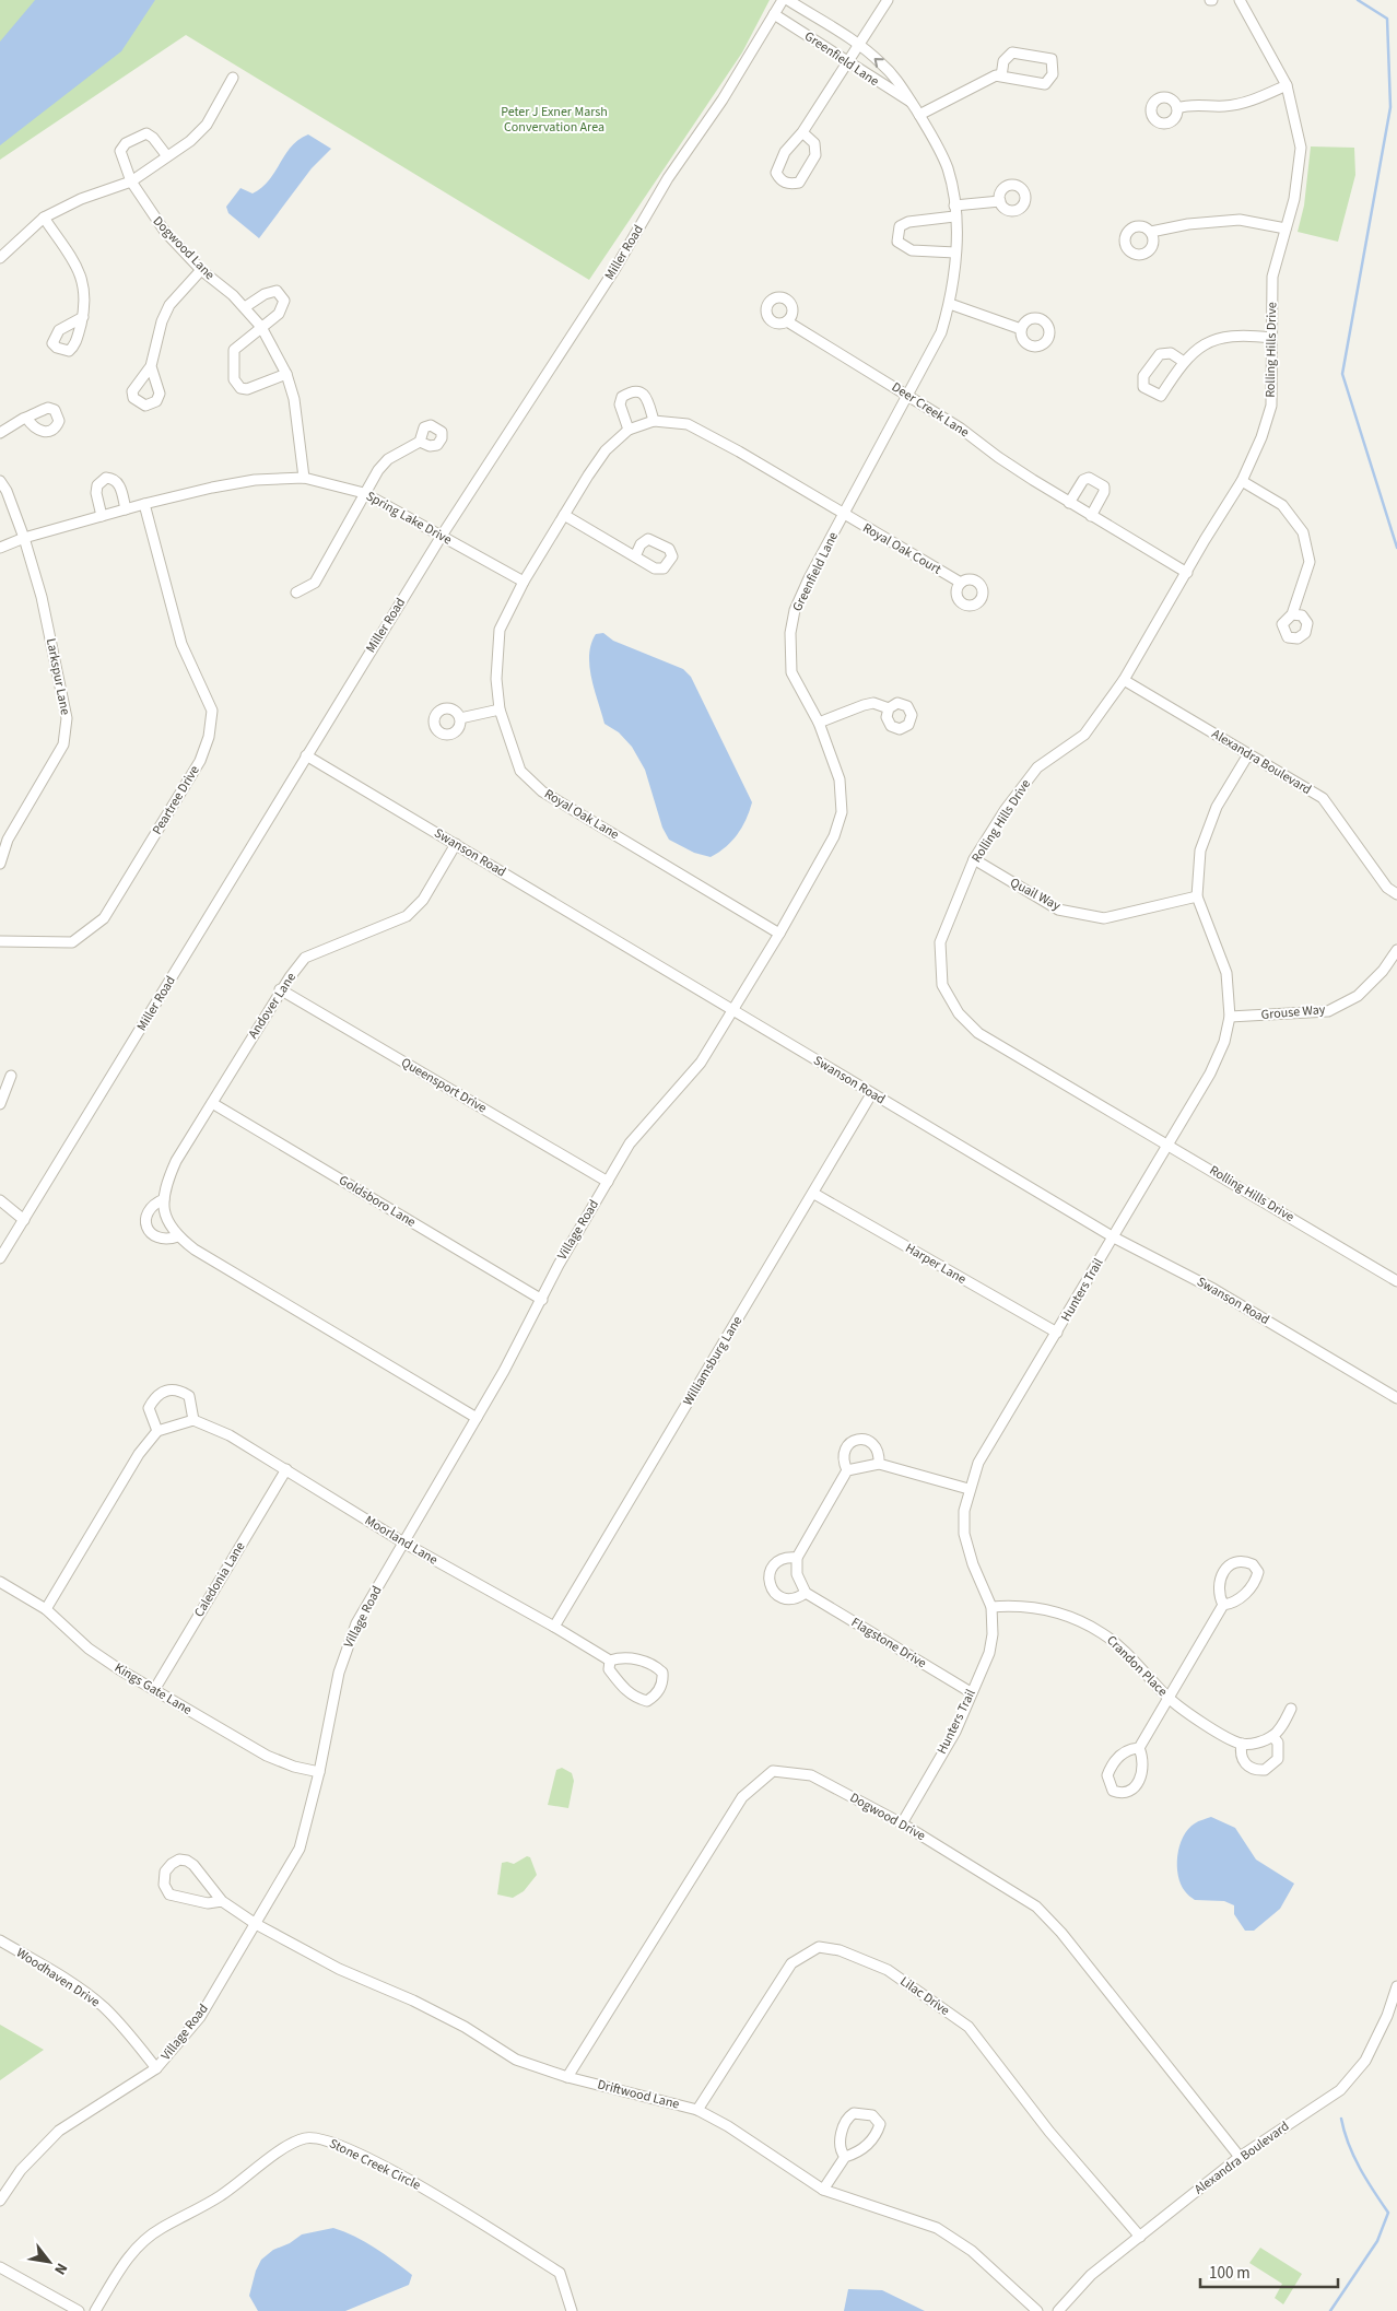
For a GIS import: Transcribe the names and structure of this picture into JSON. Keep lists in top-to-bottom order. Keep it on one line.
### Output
{"streets":{"street":["Greenfield Lane","Dogwood Lane","Miller Road","Rolling Hills Drive","Deer Creek Lane","Spring Lake Drive","Royal Oak Court","Larkspur Lane","Alexandra Boulevard","Peartree Drive","Royal Oak Lane","Swanson Road","Quail Way","Andover Lane","Grouse Way","Queensport Drive","Goldsboro Lane","Village Road","Harper Lane","Hunters Trail","Williamsburg Lane","Moorland Lane","Caledonia Lane","Flagstone Drive","Crandon Place","Kings Gate Lane","Dogwood Drive","Woodhaven Drive","Lilac Drive","Driftwood Lane","Stone Creek Circle"]},"crossings":[["Greenfield Lane","Miller Road"],["Greenfield Lane","Deer Creek Lane"],["Greenfield Lane","Royal Oak Court"],["Greenfield Lane","Royal Oak Lane"],["Greenfield Lane","Swanson Road"],["Greenfield Lane","Village Road"],["Dogwood Lane","Spring Lake Drive"],["Miller Road","Spring Lake Drive"],["Miller Road","Swanson Road"],["Rolling Hills Drive","Deer Creek Lane"],["Rolling Hills Drive","Alexandra Boulevard"],["Rolling Hills Drive","Quail Way"],["Rolling Hills Drive","Hunters Trail"],["Spring Lake Drive","Larkspur Lane"],["Spring Lake Drive","Peartree Drive"],["Spring Lake Drive","Royal Oak Lane"],["Royal Oak Court","Royal Oak Lane"],["Alexandra Boulevard","Hunters Trail"],["Alexandra Boulevard","Dogwood Drive"],["Alexandra Boulevard","Lilac Drive"],["Swanson Road","Andover Lane"],["Swanson Road","Village Road"],["Swanson Road","Hunters Trail"],["Swanson Road","Williamsburg Lane"],["Quail Way","Hunters Trail"],["Andover Lane","Queensport Drive"],["Andover Lane","Goldsboro Lane"],["Grouse Way","Hunters Trail"],["Queensport Drive","Village Road"],["Goldsboro Lane","Village Road"],["Village Road","Moorland Lane"],["Village Road","Kings Gate Lane"],["Village Road","Woodhaven Drive"],["Village Road","Driftwood Lane"],["Harper Lane","Hunters Trail"],["Harper Lane","Williamsburg Lane"],["Hunters Trail","Flagstone Drive"],["Hunters Trail","Crandon Place"],["Hunters Trail","Dogwood Drive"],["Williamsburg Lane","Moorland Lane"],["Moorland Lane","Caledonia Lane"],["Caledonia Lane","Kings Gate Lane"],["Dogwood Drive","Driftwood Lane"],["Lilac Drive","Driftwood Lane"]],"parks":["Peter J Exner Marsh Convervation Area"],"scale_bar":"100 m","north":"bottom right"}
